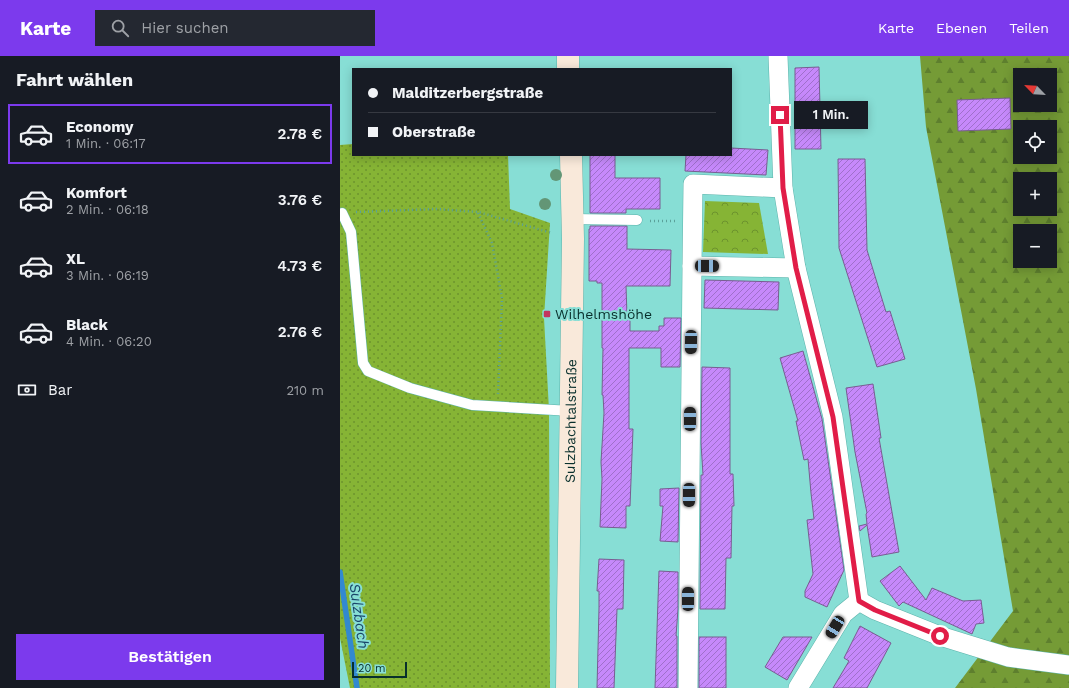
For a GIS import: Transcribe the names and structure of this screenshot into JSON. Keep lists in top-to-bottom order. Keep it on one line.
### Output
{"streets":{"main road":["Sulzbachtalstraße"]},"water":["Sulzbach"],"places":{"transit":["Wilhelmshöhe"]},"scale_bar":"20 m","north":"top left","page":{"header":"Karte","search":"Hier suchen","nav":["Karte","Ebenen","Teilen"],"heading":"Fahrt wählen","map_buttons":["+","−"],"banner":["Malditzerbergstraße","Oberstraße"],"bubble":"1 Min.","list":[{"name":"Economy","note":"1 Min. · 06:17","value":"2.78 €"},{"name":"Komfort","note":"2 Min. · 06:18","value":"3.76 €"},{"name":"XL","note":"3 Min. · 06:19","value":"4.73 €"},{"name":"Black","note":"4 Min. · 06:20","value":"2.76 €"}],"pay":["Bar","210 m"],"buttons":"Bestätigen","scale":"20 m"}}
